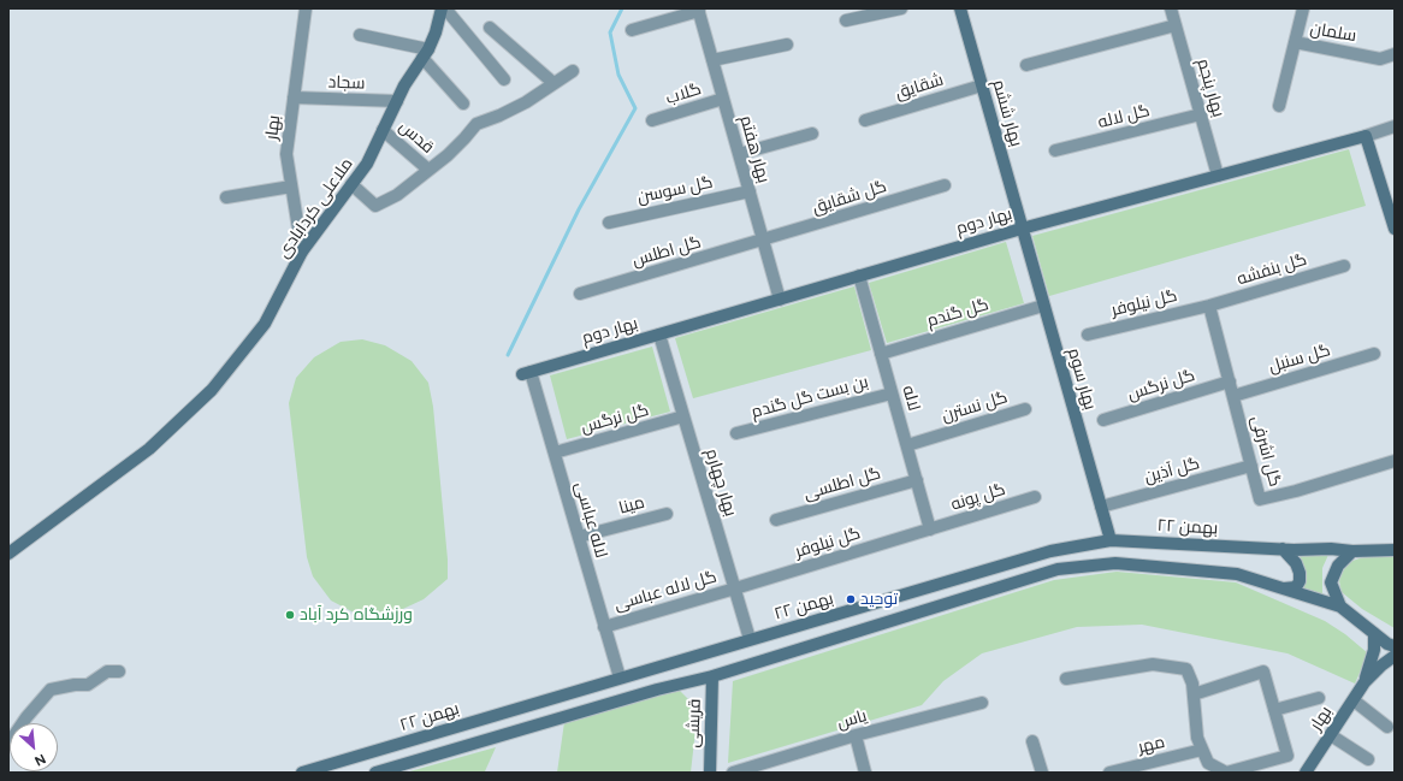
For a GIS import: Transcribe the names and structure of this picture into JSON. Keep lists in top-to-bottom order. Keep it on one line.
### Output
{"streets":{"street":["سلمان","سجاد","شقایق","بهار پنجم","گلاب","بهار ششم","گل لاله","بهار","قدس","بهار هفتم","گل سوسن","گل شقایق","ملاعلی کردابادی","بهار دوم","گل اطلس","گل بنفشه","گل نیلوفر","گل گندم","گل سنبل","بهار سوم","گل نرگس","بن بست گل گندم","لاله","گل نسترن","گل اشرفی","گل آذین","بهار چهارم","گل اطلسی","گل پونه","مینا","لاله عباسی","۲۲ بهمن","گل لاله عباسی","یاس","قریشی","مهر"]},"crossings":[["سجاد","بهار"],["سجاد","ملاعلی کردابادی"],["شقایق","بهار ششم"],["بهار پنجم","گل لاله"],["بهار پنجم","بهار دوم"],["گلاب","بهار هفتم"],["بهار ششم","بهار دوم"],["بهار ششم","بهار سوم"],["بهار","ملاعلی کردابادی"],["قدس","ملاعلی کردابادی"],["بهار هفتم","گل سوسن"],["بهار هفتم","گل شقایق"],["بهار هفتم","بهار دوم"],["بهار هفتم","گل اطلس"],["گل شقایق","گل اطلس"],["بهار دوم","بهار سوم"],["بهار دوم","لاله"],["بهار دوم","بهار چهارم"],["بهار دوم","لاله عباسی"],["گل بنفشه","گل نیلوفر"],["گل بنفشه","گل اشرفی"],["گل نیلوفر","لاله"],["گل نیلوفر","گل اشرفی"],["گل نیلوفر","بهار چهارم"],["گل نیلوفر","گل پونه"],["گل نیلوفر","گل لاله عباسی"],["گل گندم","بهار سوم"],["گل گندم","لاله"],["گل سنبل","گل اشرفی"],["بهار سوم","گل آذین"],["بهار سوم","۲۲ بهمن"],["گل نرگس","گل اشرفی"],["گل نرگس","بهار چهارم"],["گل نرگس","لاله عباسی"],["بن بست گل گندم","لاله"],["لاله","گل نسترن"],["لاله","گل اطلسی"],["لاله","گل پونه"],["گل اشرفی","گل آذین"],["بهار چهارم","۲۲ بهمن"],["بهار چهارم","گل لاله عباسی"],["مینا","لاله عباسی"],["لاله عباسی","۲۲ بهمن"],["لاله عباسی","گل لاله عباسی"]],"places":["توحید","ورزشگاه کرد آباد"],"north":"bottom right"}
